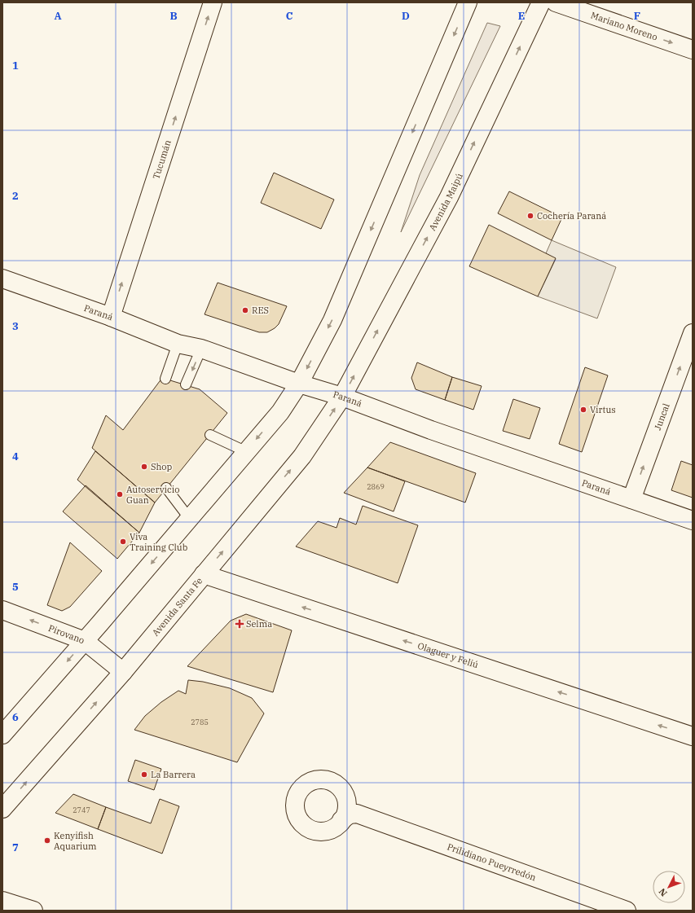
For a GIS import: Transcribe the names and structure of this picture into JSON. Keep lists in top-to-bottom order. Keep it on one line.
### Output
{"streets":{"street":["Mariano Moreno","Tucumán","Avenida Maipú","Paraná","Juncal","Avenida Santa Fe","Pirovano","Olaguer y Feliú","Prilidiano Pueyrredón"]},"crossings":[["Tucumán","Paraná"],["Avenida Maipú","Paraná"],["Avenida Maipú","Avenida Santa Fe"],["Paraná","Juncal"],["Paraná","Avenida Santa Fe"],["Avenida Santa Fe","Pirovano"],["Avenida Santa Fe","Olaguer y Feliú"]],"one_way":["Mariano Moreno","Tucumán","Juncal","Pirovano","Olaguer y Feliú"],"places":{"other":["Cochería Paraná","RES","Virtus","Shop","Autoservicio Guan","Viva Training Club","La Barrera","Kenyifish Aquarium"],"health":["Selma"]},"house_numbers":["2869","2785","2747"],"north":"bottom left","grid":{"columns":["A","B","C","D","E","F"],"rows":["1","2","3","4","5","6","7"]}}
